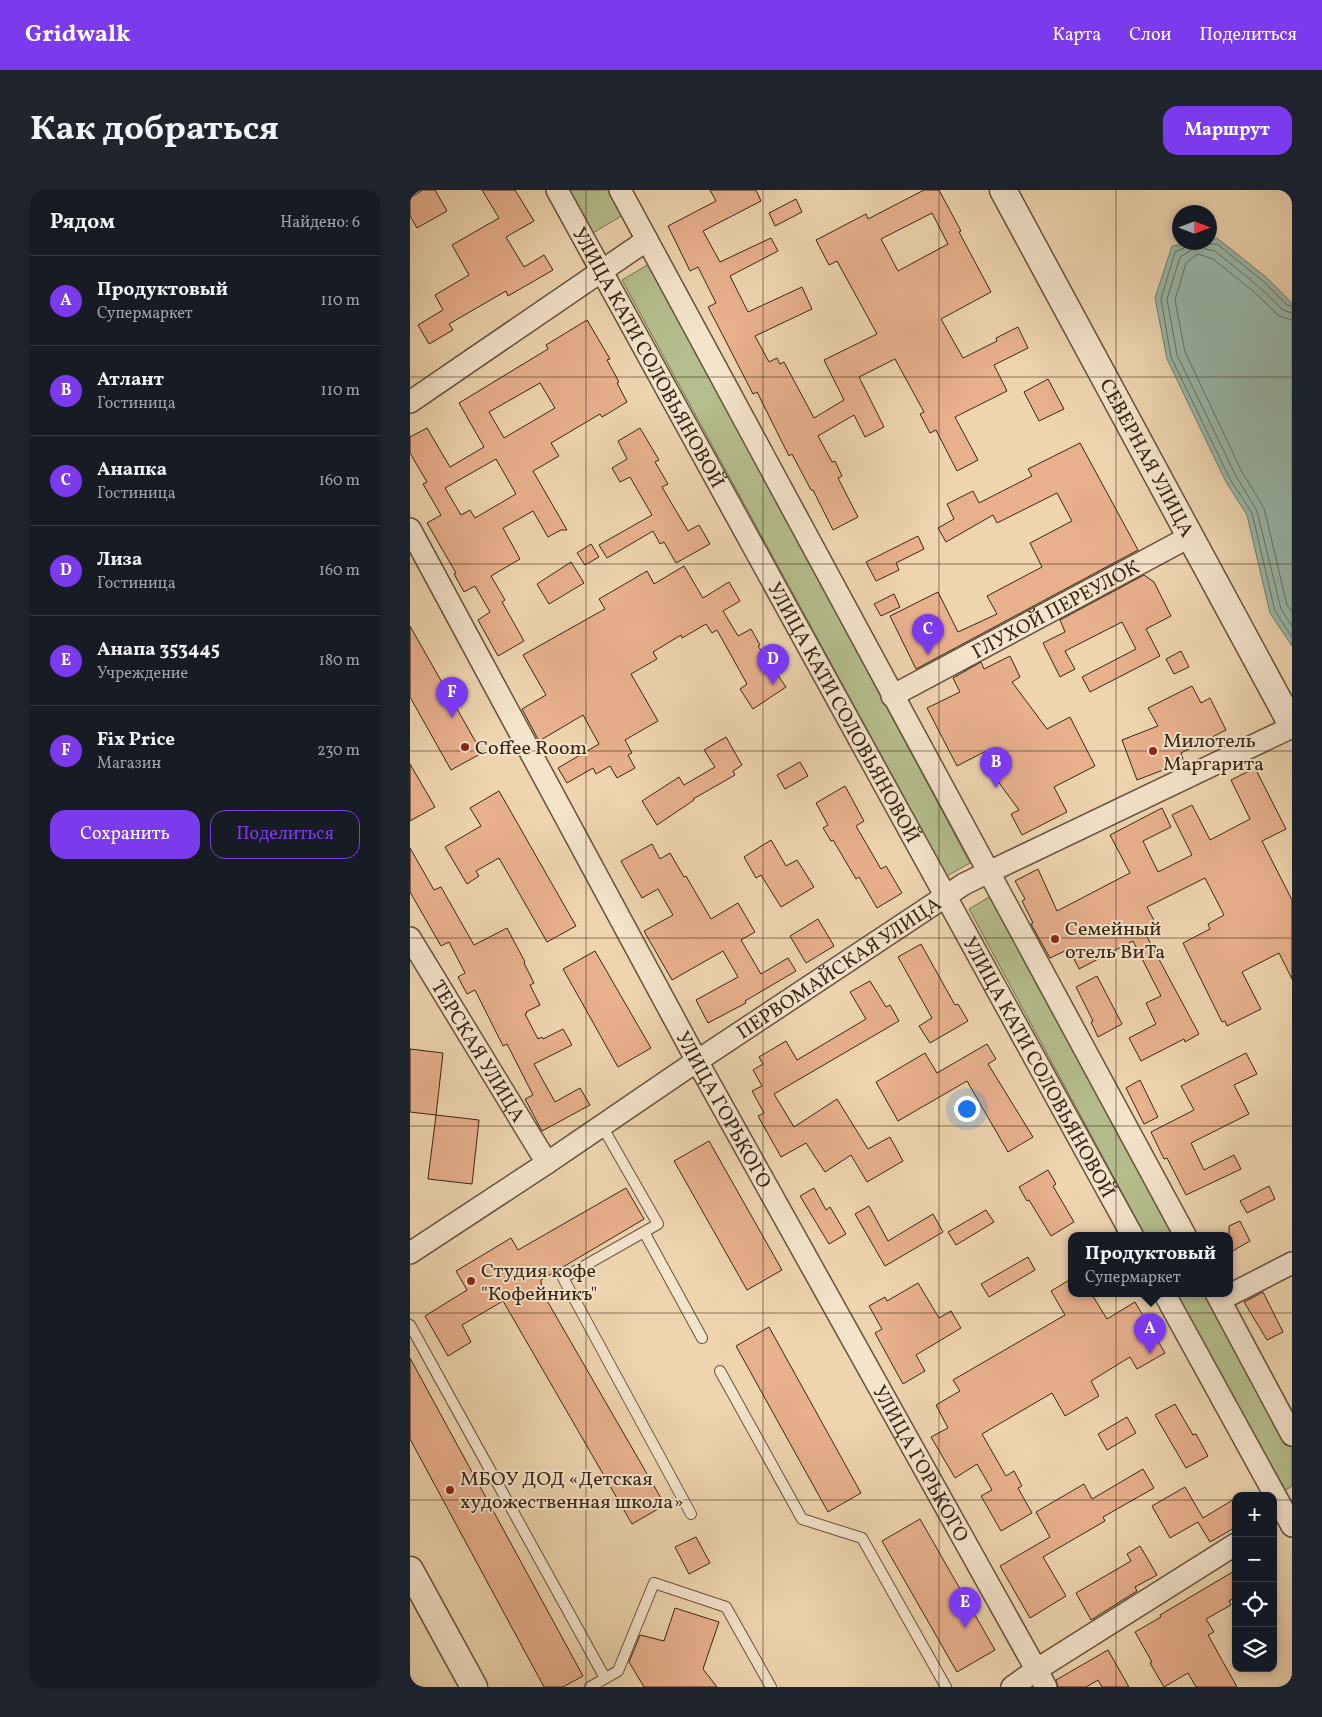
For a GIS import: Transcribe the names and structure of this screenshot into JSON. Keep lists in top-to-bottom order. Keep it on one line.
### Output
{"streets":{"street":["УЛИЦА КАТИ СОЛОВЬЯНОВОЙ","СЕВЕРНАЯ УЛИЦА","ГЛУХОЙ ПЕРЕУЛОК","ПЕРВОМАЙСКАЯ УЛИЦА","ТЕРСКАЯ УЛИЦА","УЛИЦА ГОРЬКОГО"]},"crossings":[["УЛИЦА КАТИ СОЛОВЬЯНОВОЙ","ПЕРВОМАЙСКАЯ УЛИЦА"],["СЕВЕРНАЯ УЛИЦА","ГЛУХОЙ ПЕРЕУЛОК"],["СЕВЕРНАЯ УЛИЦА","ПЕРВОМАЙСКАЯ УЛИЦА"],["ПЕРВОМАЙСКАЯ УЛИЦА","ТЕРСКАЯ УЛИЦА"],["ПЕРВОМАЙСКАЯ УЛИЦА","УЛИЦА ГОРЬКОГО"]],"places":["Coffee Room","Милотель Маргарита","Семейный отель ВиТа","Студия кофе \"Кофейникъ\"","МБОУ ДОД «Детская художественная школа»"],"north":"right","page":{"header":"Gridwalk","nav":["Карта","Слои","Поделиться"],"title":"Как добраться","buttons":["Маршрут",["Сохранить","Поделиться"]],"heading":["Рядом","Найдено: 6"],"list":[{"mark":"A","name":"Продуктовый","note":"Супермаркет","value":"110 m"},{"mark":"B","name":"Атлант","note":"Гостиница","value":"110 m"},{"mark":"C","name":"Анапка","note":"Гостиница","value":"160 m"},{"mark":"D","name":"Лиза","note":"Гостиница","value":"160 m"},{"mark":"E","name":"Анапа 353445","note":"Учреждение","value":"180 m"},{"mark":"F","name":"Fix Price","note":"Магазин","value":"230 m"}],"pins":["C","D","F","B","A","E"],"popup":["Продуктовый","Супермаркет"],"map_buttons":["+","−"]}}
